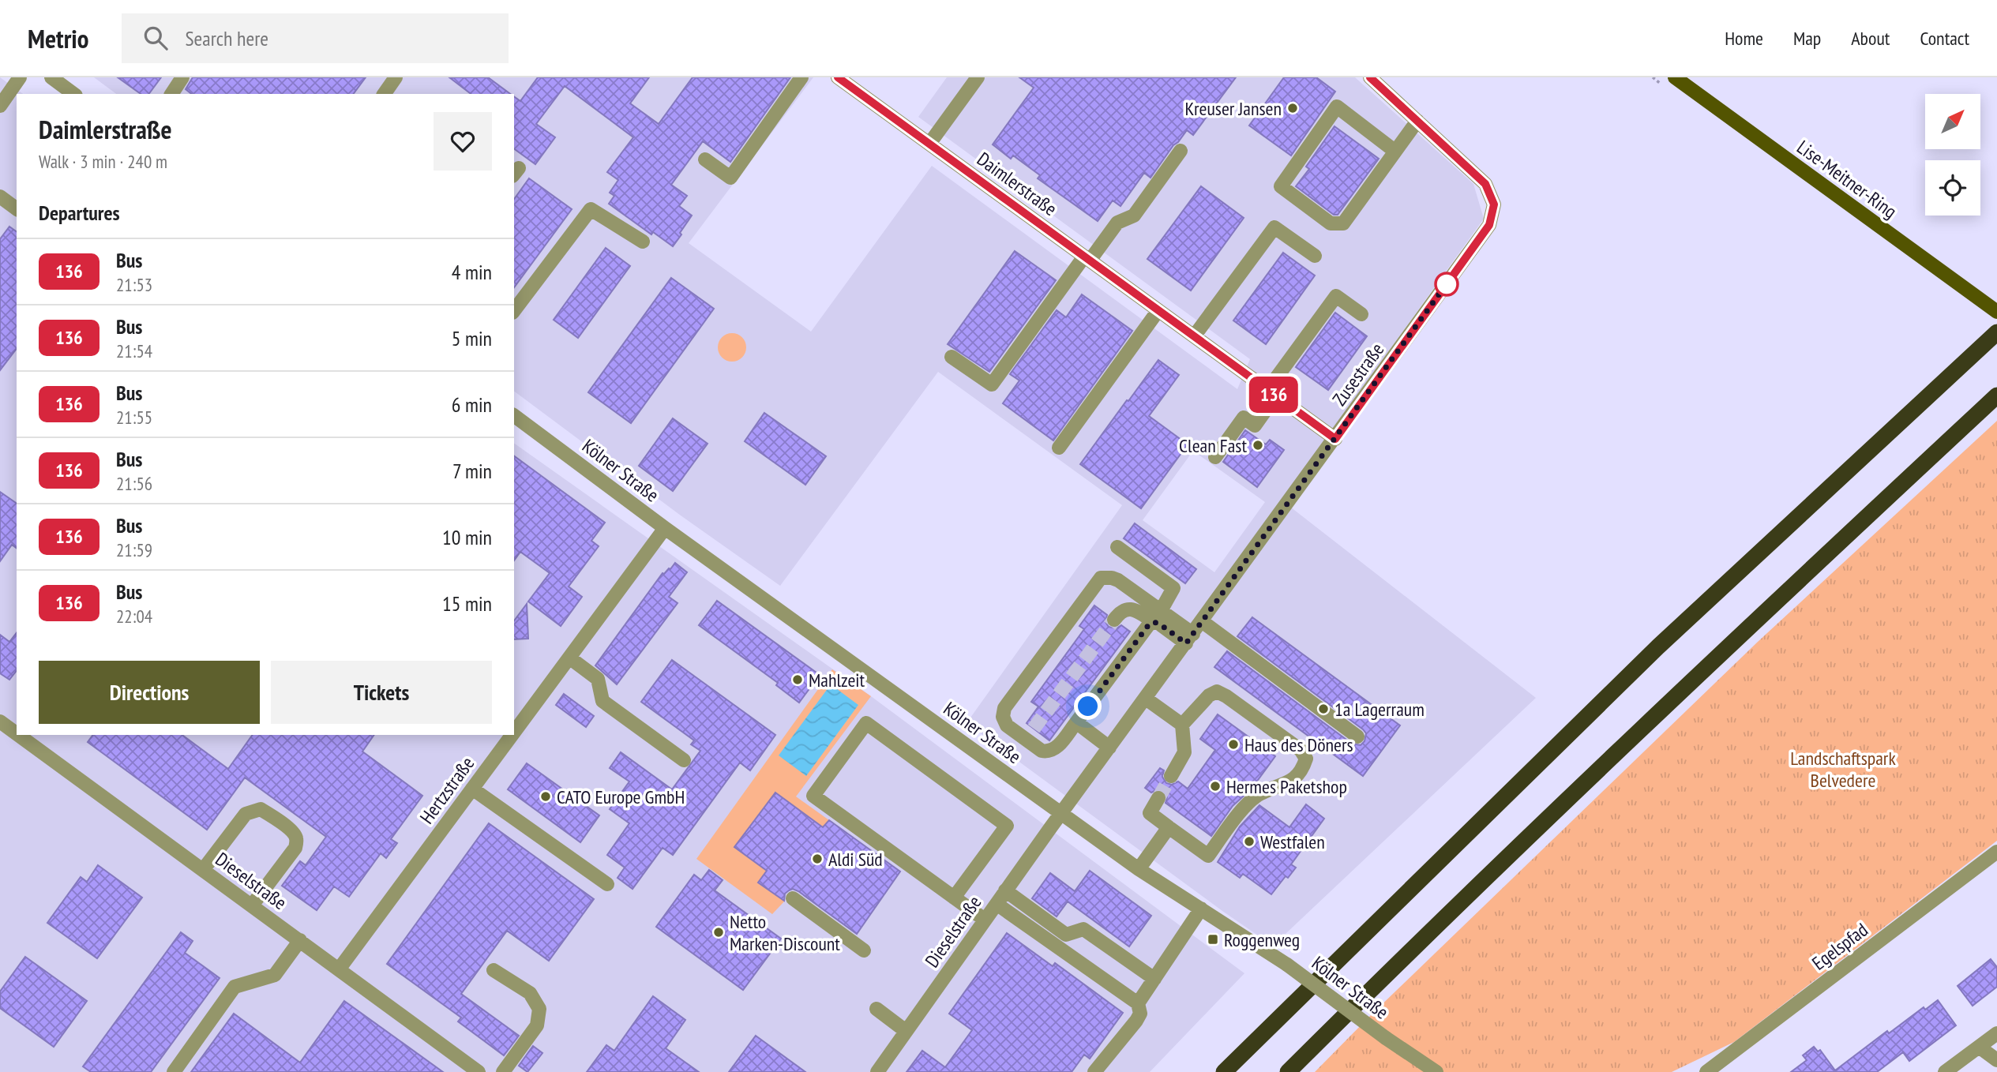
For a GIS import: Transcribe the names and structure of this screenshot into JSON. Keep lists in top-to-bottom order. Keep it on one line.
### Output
{"streets":{"main road":["Lise-Meitner-Ring"],"street":["Daimlerstraße","Zusestraße","Kölner Straße","Hertzstraße","Dieselstraße","Egelspfad"]},"crossings":[["Daimlerstraße","Zusestraße"],["Zusestraße","Kölner Straße"],["Zusestraße","Dieselstraße"],["Kölner Straße","Hertzstraße"],["Kölner Straße","Dieselstraße"],["Hertzstraße","Dieselstraße"]],"parks":["Landschaftspark Belvedere"],"places":{"other":["Kreuser Jansen","Clean Fast","Mahlzeit","1a Lagerraum","Haus des Döners","Hermes Paketshop","CATO Europe GmbH","Westfalen","Aldi Süd","Netto Marken-Discount"],"transit":["Roggenweg"]},"lines":["bus line 136"],"north":"top right","page":{"header":"Metrio","search":"Search here","nav":["Home","Map","About","Contact"],"on_map":"136","heading":[["Daimlerstraße","Walk · 3 min · 240 m"],"Departures"],"list":[{"mark":"136","name":"Bus","note":"21:53","value":"4 min"},{"mark":"136","name":"Bus","note":"21:54","value":"5 min"},{"mark":"136","name":"Bus","note":"21:55","value":"6 min"},{"mark":"136","name":"Bus","note":"21:56","value":"7 min"},{"mark":"136","name":"Bus","note":"21:59","value":"10 min"},{"mark":"136","name":"Bus","note":"22:04","value":"15 min"}],"buttons":["Directions","Tickets"]}}
